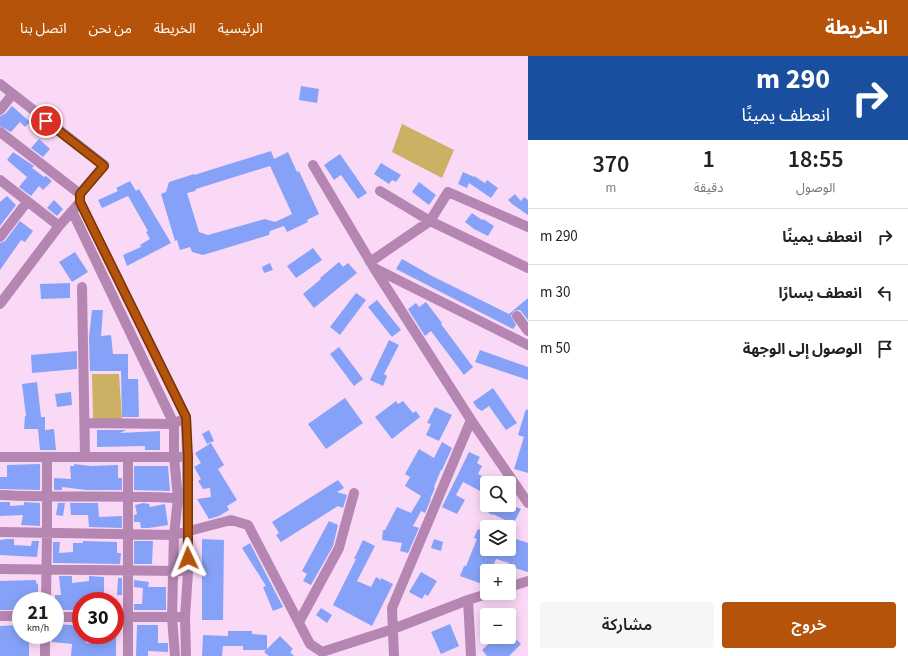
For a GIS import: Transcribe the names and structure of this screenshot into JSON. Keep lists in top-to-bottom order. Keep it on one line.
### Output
{"page":{"header":"الخريطة","nav":["الرئيسية","الخريطة","من نحن","اتصل بنا"],"turn":["290 m","انعطف يمينًا"],"eta":["18:55","الوصول","1","دقيقة","370","m"],"list":[{"name":"انعطف يمينًا","value":"290 m"},{"name":"انعطف يسارًا","value":"30 m"},{"name":"الوصول إلى الوجهة","value":"50 m"}],"map_buttons":["+","−"],"speed":"21 km/h","limit":"30","buttons":["خروج","مشاركة"]}}
